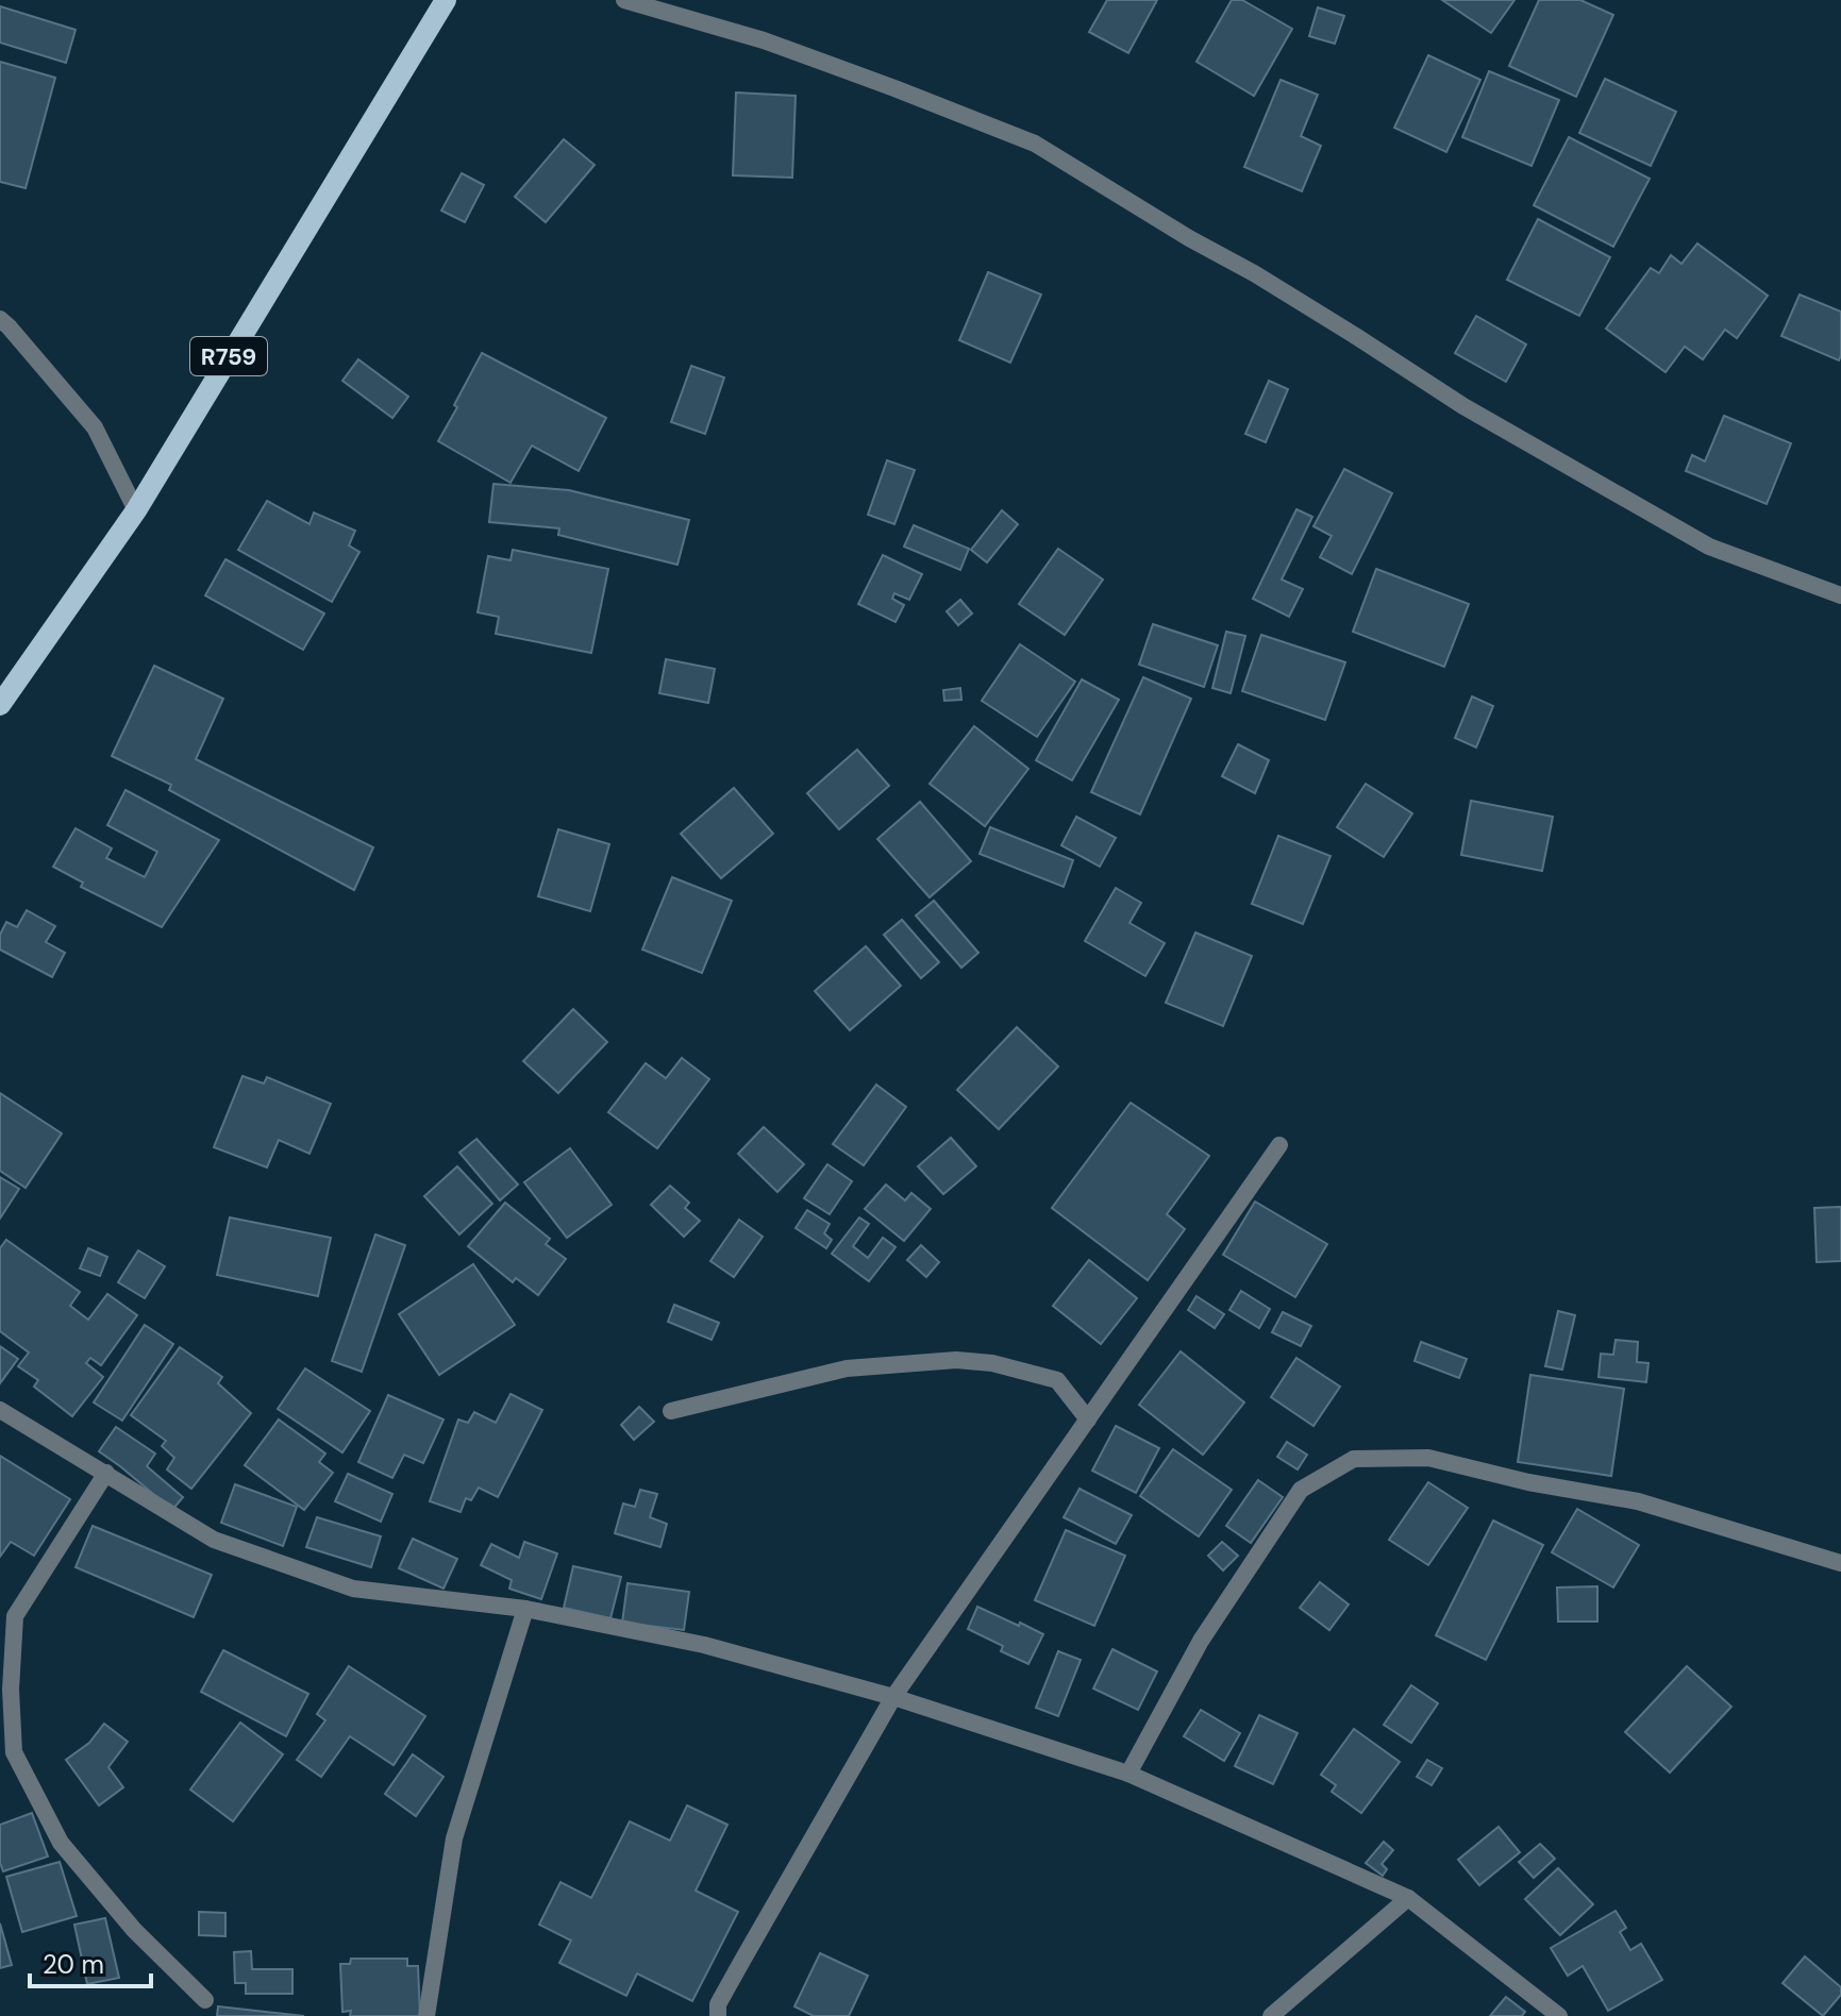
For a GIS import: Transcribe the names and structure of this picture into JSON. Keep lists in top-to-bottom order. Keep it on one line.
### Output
{"streets":{"main road":["R759"]},"scale_bar":"20 m"}
